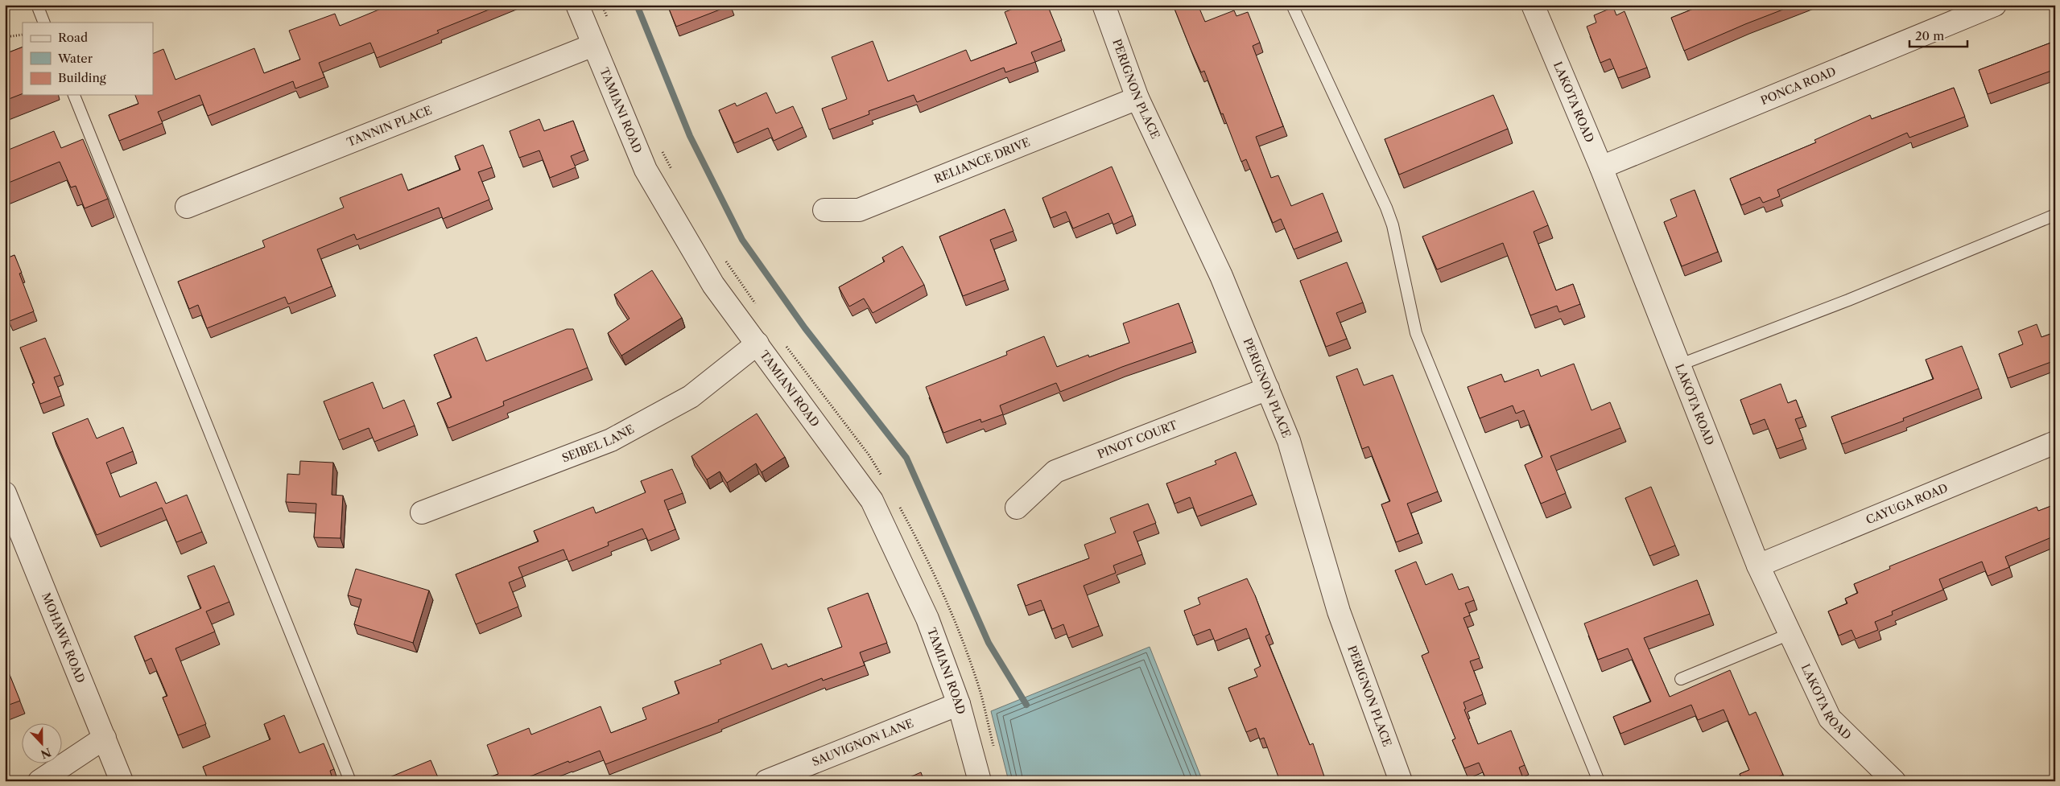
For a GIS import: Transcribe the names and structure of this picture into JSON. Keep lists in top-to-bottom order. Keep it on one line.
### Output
{"streets":{"street":["PONCA ROAD","PERIGNON PLACE","LAKOTA ROAD","TAMIANI ROAD","TANNIN PLACE","RELIANCE DRIVE","PINOT COURT","SEIBEL LANE","CAYUGA ROAD","MOHAWK ROAD","SAUVIGNON LANE"]},"crossings":[["PONCA ROAD","LAKOTA ROAD"],["PERIGNON PLACE","RELIANCE DRIVE"],["PERIGNON PLACE","PINOT COURT"],["LAKOTA ROAD","CAYUGA ROAD"],["TAMIANI ROAD","TANNIN PLACE"],["TAMIANI ROAD","SEIBEL LANE"],["TAMIANI ROAD","SAUVIGNON LANE"]],"legend":["Road","Water","Building"],"scale_bar":"20 m","north":"bottom"}
